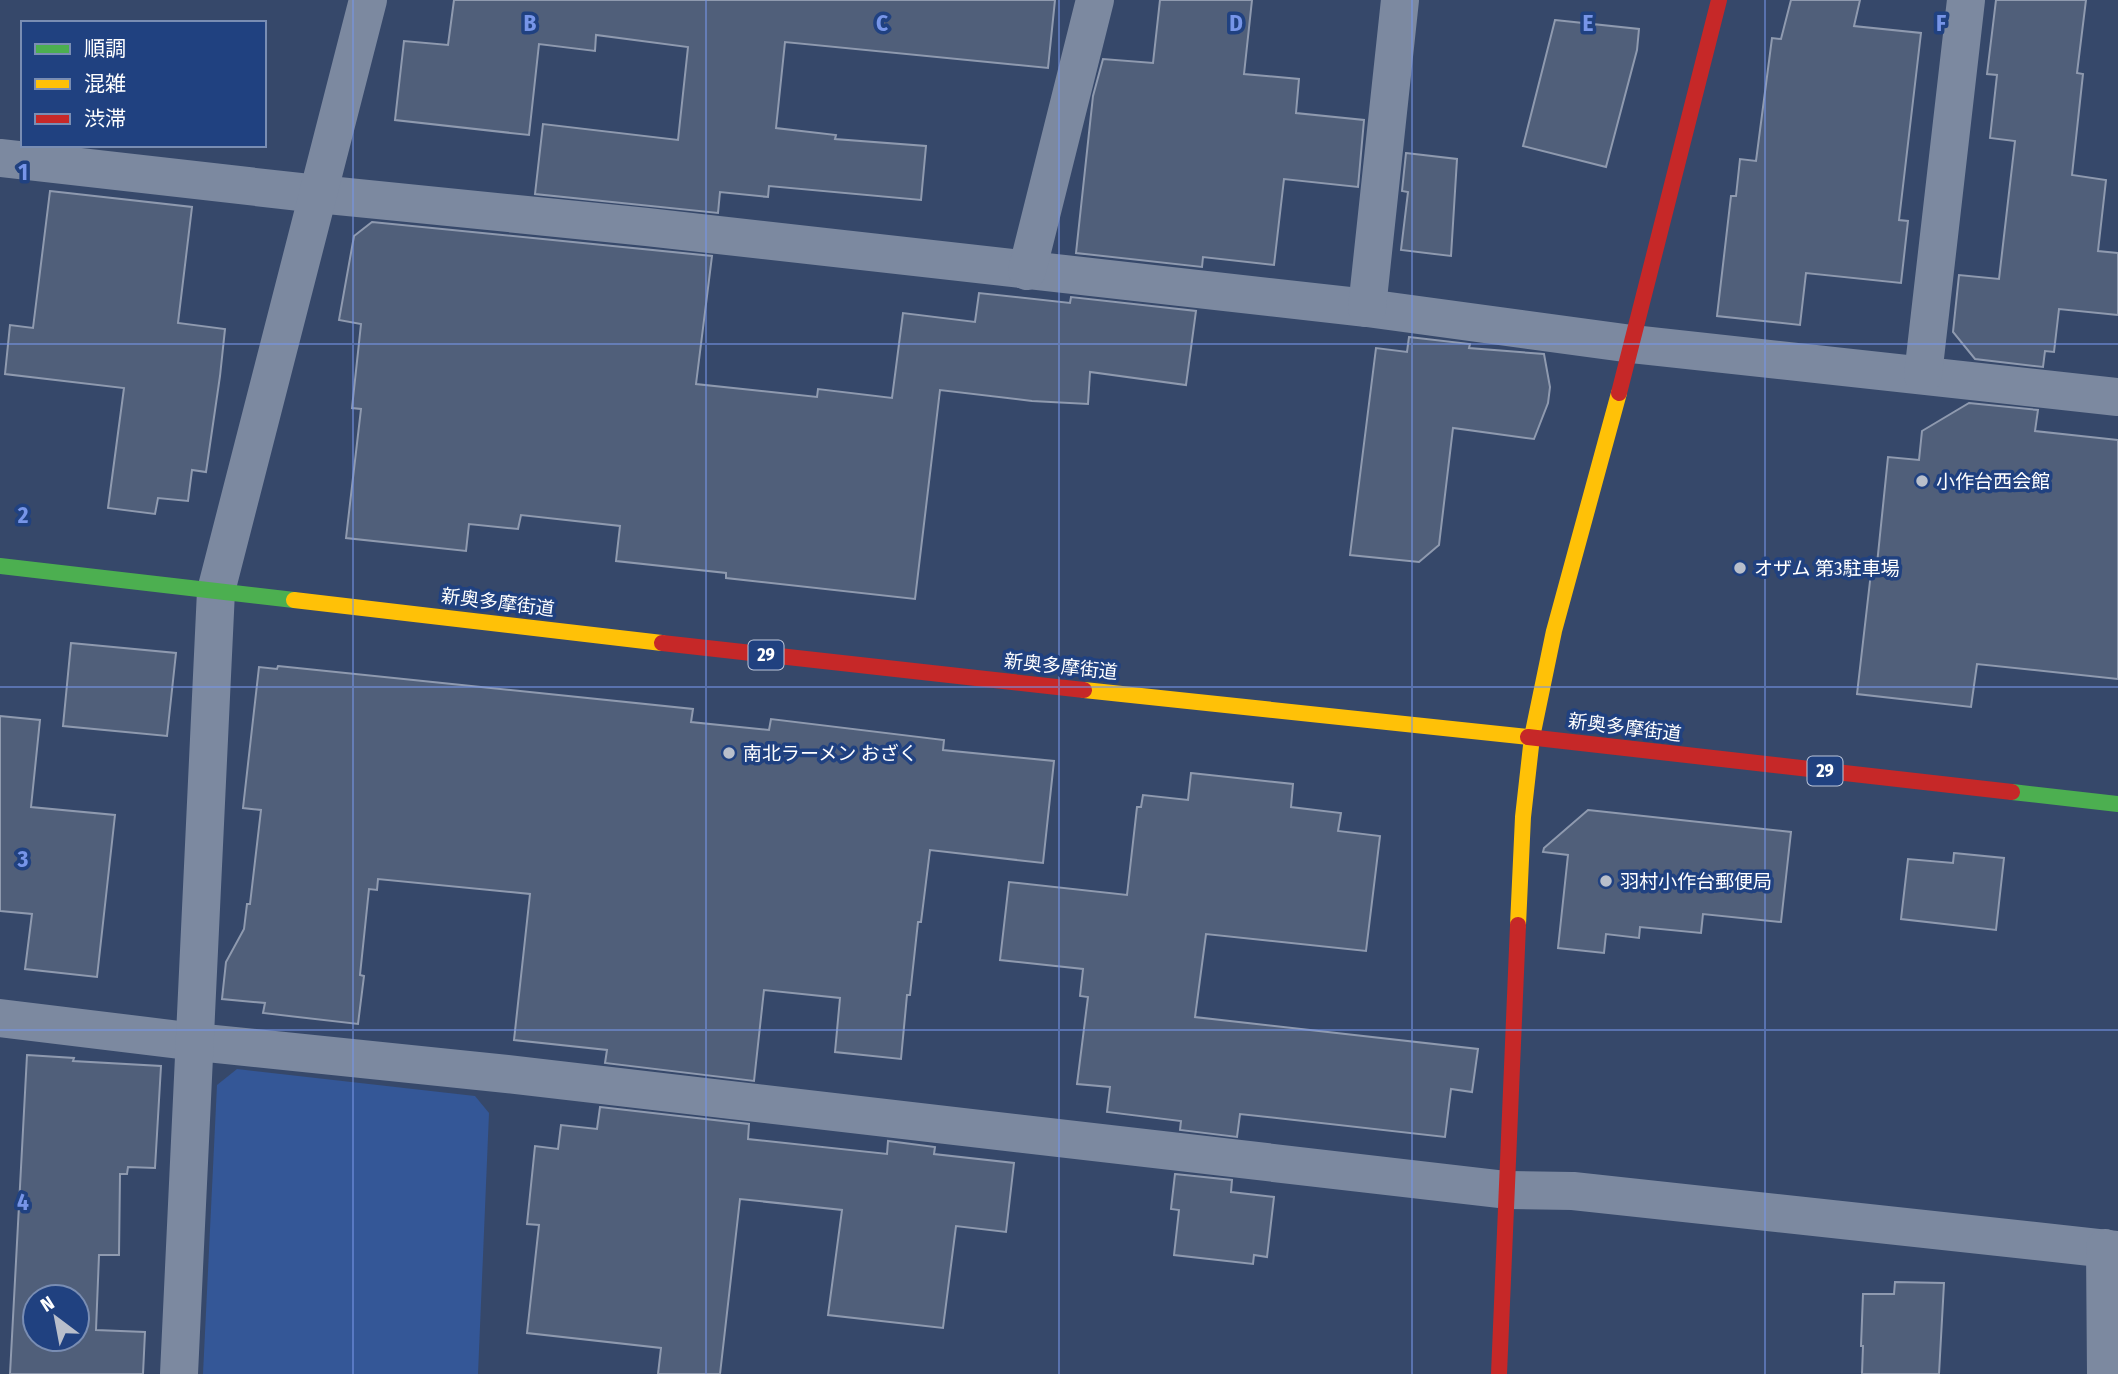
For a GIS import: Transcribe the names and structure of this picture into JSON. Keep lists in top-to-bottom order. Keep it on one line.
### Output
{"streets":{"main road":["新奥多摩街道","29"]},"places":["小作台西会館","オザム 第3駐車場","南北ラーメン おざく","羽村小作台郵便局"],"legend":["順調","混雑","渋滞"],"north":"top left","grid":{"columns":["B","C","D","E","F"],"rows":["1","2","3","4"]}}
